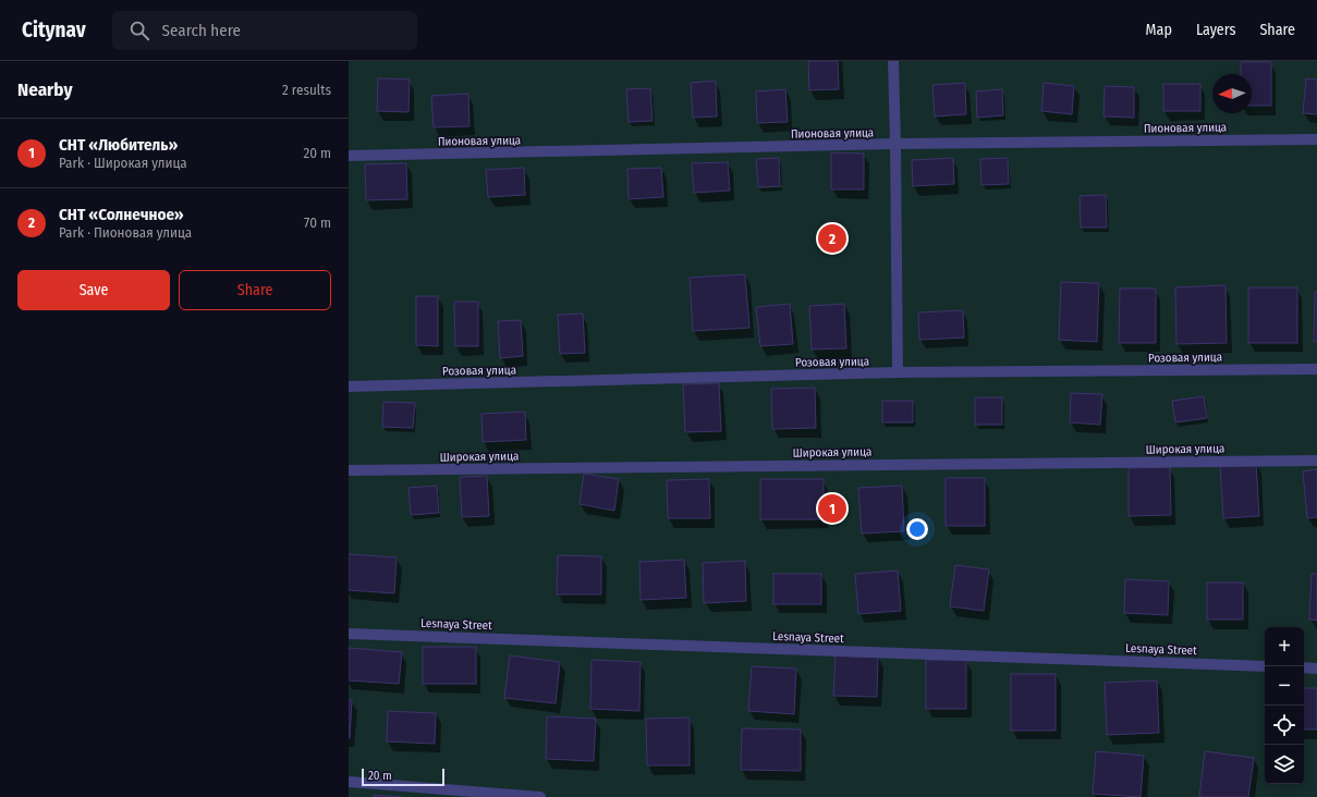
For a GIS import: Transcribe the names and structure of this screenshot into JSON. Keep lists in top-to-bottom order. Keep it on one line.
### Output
{"streets":{"street":["Пионовая улица","Розовая улица","Широкая улица","Lesnaya Street"]},"scale_bar":"20 m","north":"left","page":{"header":"Citynav","search":"Search here","nav":["Map","Layers","Share"],"heading":["Nearby","2 results"],"list":[{"mark":"1","name":"СНТ «Любитель»","note":"Park · Широкая улица","value":"20 m"},{"mark":"2","name":"СНТ «Солнечное»","note":"Park · Пионовая улица","value":"70 m"}],"pins":["2","1"],"buttons":["Save","Share"],"map_buttons":["+","−"],"scale":"20 m"}}
